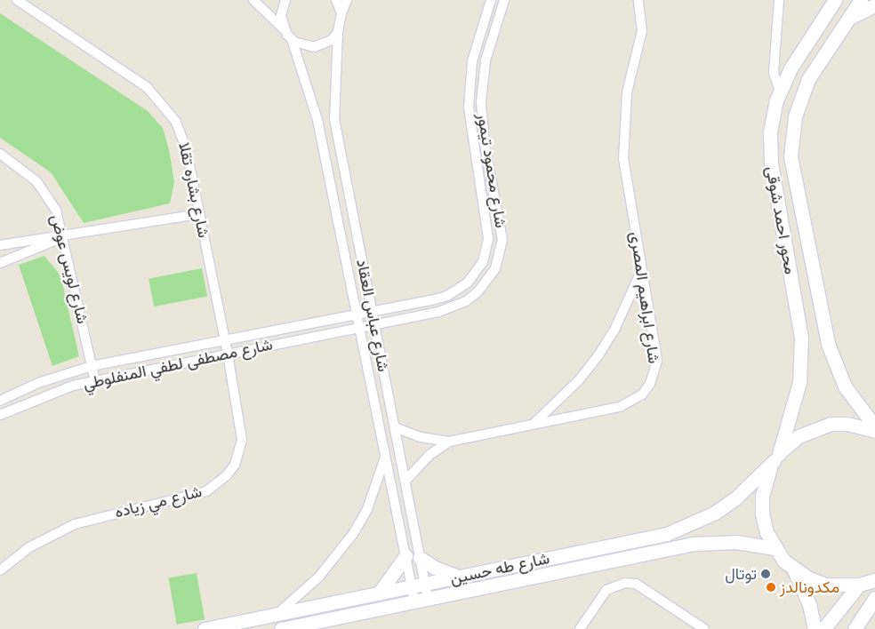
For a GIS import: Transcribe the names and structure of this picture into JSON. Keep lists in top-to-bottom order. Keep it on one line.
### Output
{"streets":{"street":["شارع محمود تيمور","شارع بشاره تقلا","محور احمد شوقى","شارع لويس عوض","شارع ابراهيم المصرى","شارع عباس العقاد","شارع مصطفى لطفي المنفلوطي","شارع مي زياده","شارع طه حسين"]},"crossings":[["شارع محمود تيمور","شارع عباس العقاد"],["شارع محمود تيمور","شارع مصطفى لطفي المنفلوطي"],["شارع بشاره تقلا","شارع مصطفى لطفي المنفلوطي"],["شارع بشاره تقلا","شارع مي زياده"],["محور احمد شوقى","شارع طه حسين"],["شارع لويس عوض","شارع مصطفى لطفي المنفلوطي"],["شارع ابراهيم المصرى","شارع عباس العقاد"],["شارع عباس العقاد","شارع مصطفى لطفي المنفلوطي"],["شارع عباس العقاد","شارع طه حسين"],["شارع مصطفى لطفي المنفلوطي","شارع مي زياده"]],"places":["توتال","مكدونالدز"]}
